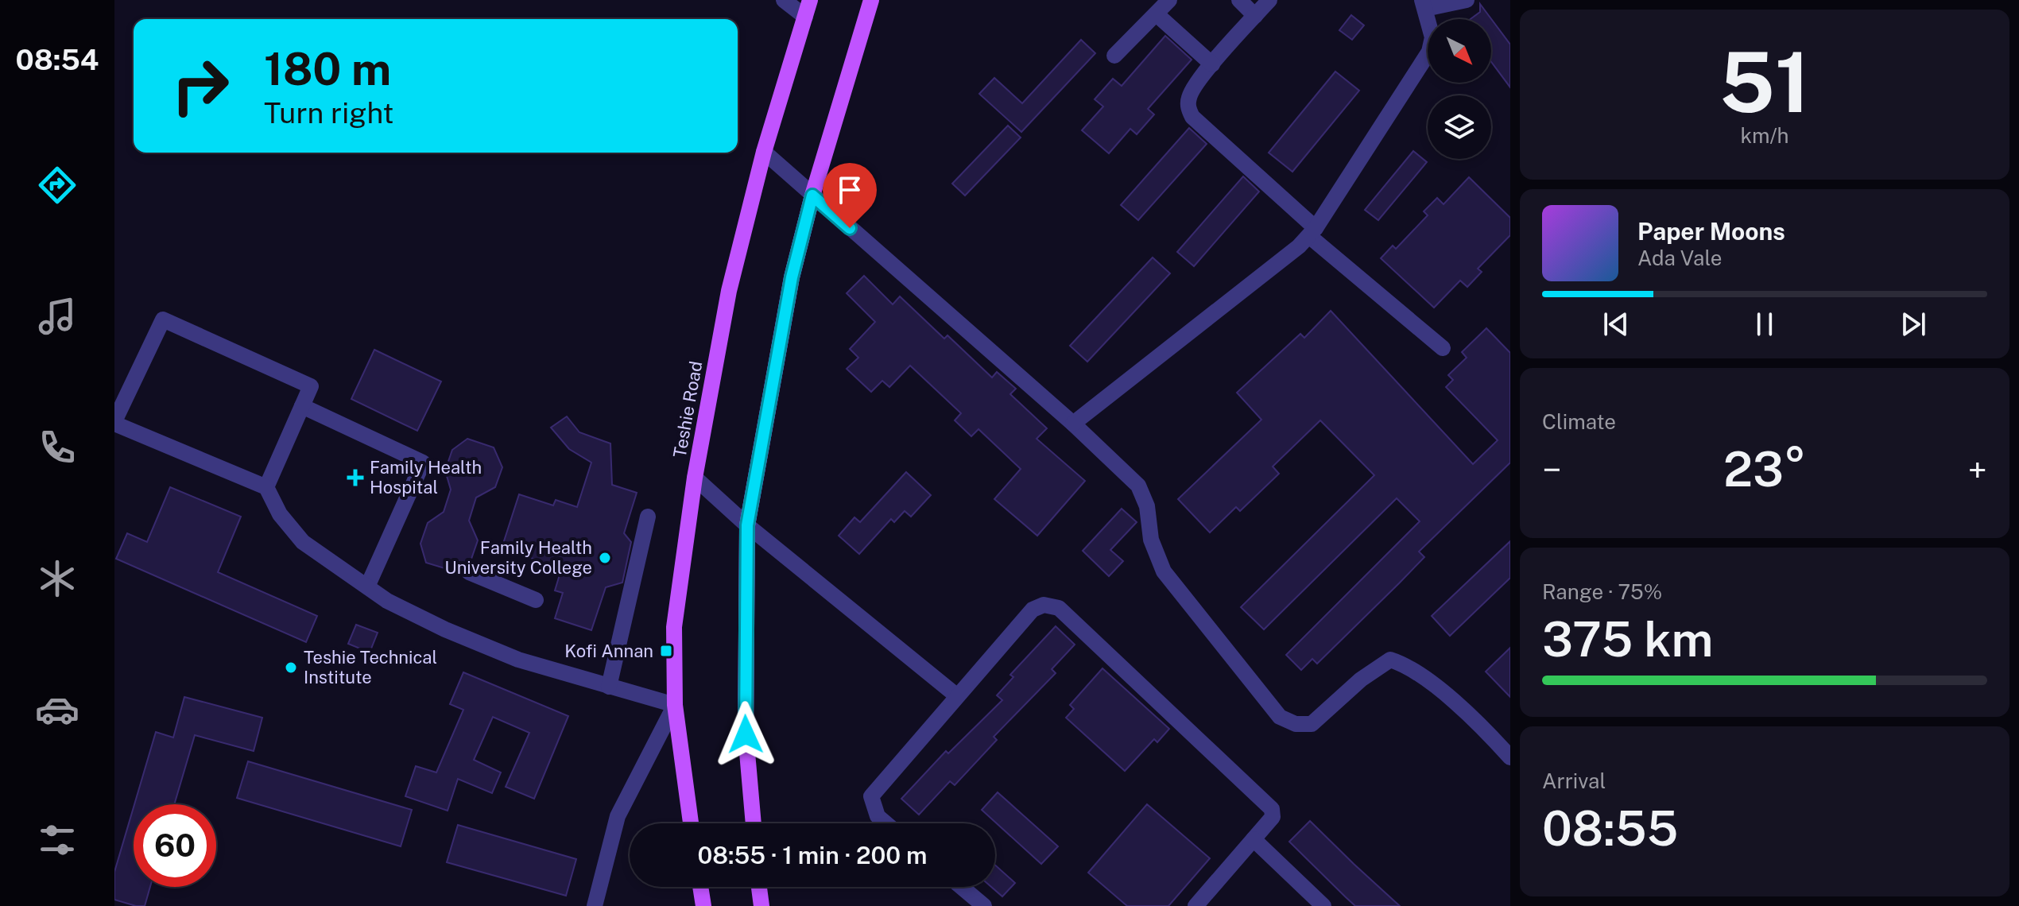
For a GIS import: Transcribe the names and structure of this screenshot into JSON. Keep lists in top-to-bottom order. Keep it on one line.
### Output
{"streets":{"main road":["Teshie Road"]},"places":{"health":["Family Health Hospital"],"other":["Family Health University College","Teshie Technical Institute"],"transit":["Kofi Annan"]},"north":"bottom right","page":{"tabs":"08:54","tile":[["51","km/h"],"Climate",["Range · 75%","375 km"],["Arrival","08:55"]],"turn":["180 m","Turn right"],"song":["Paper Moons","Ada Vale"],"heat":["−","23°","+"],"limit":"60","trip":"08:55 · 1 min · 200 m"}}
